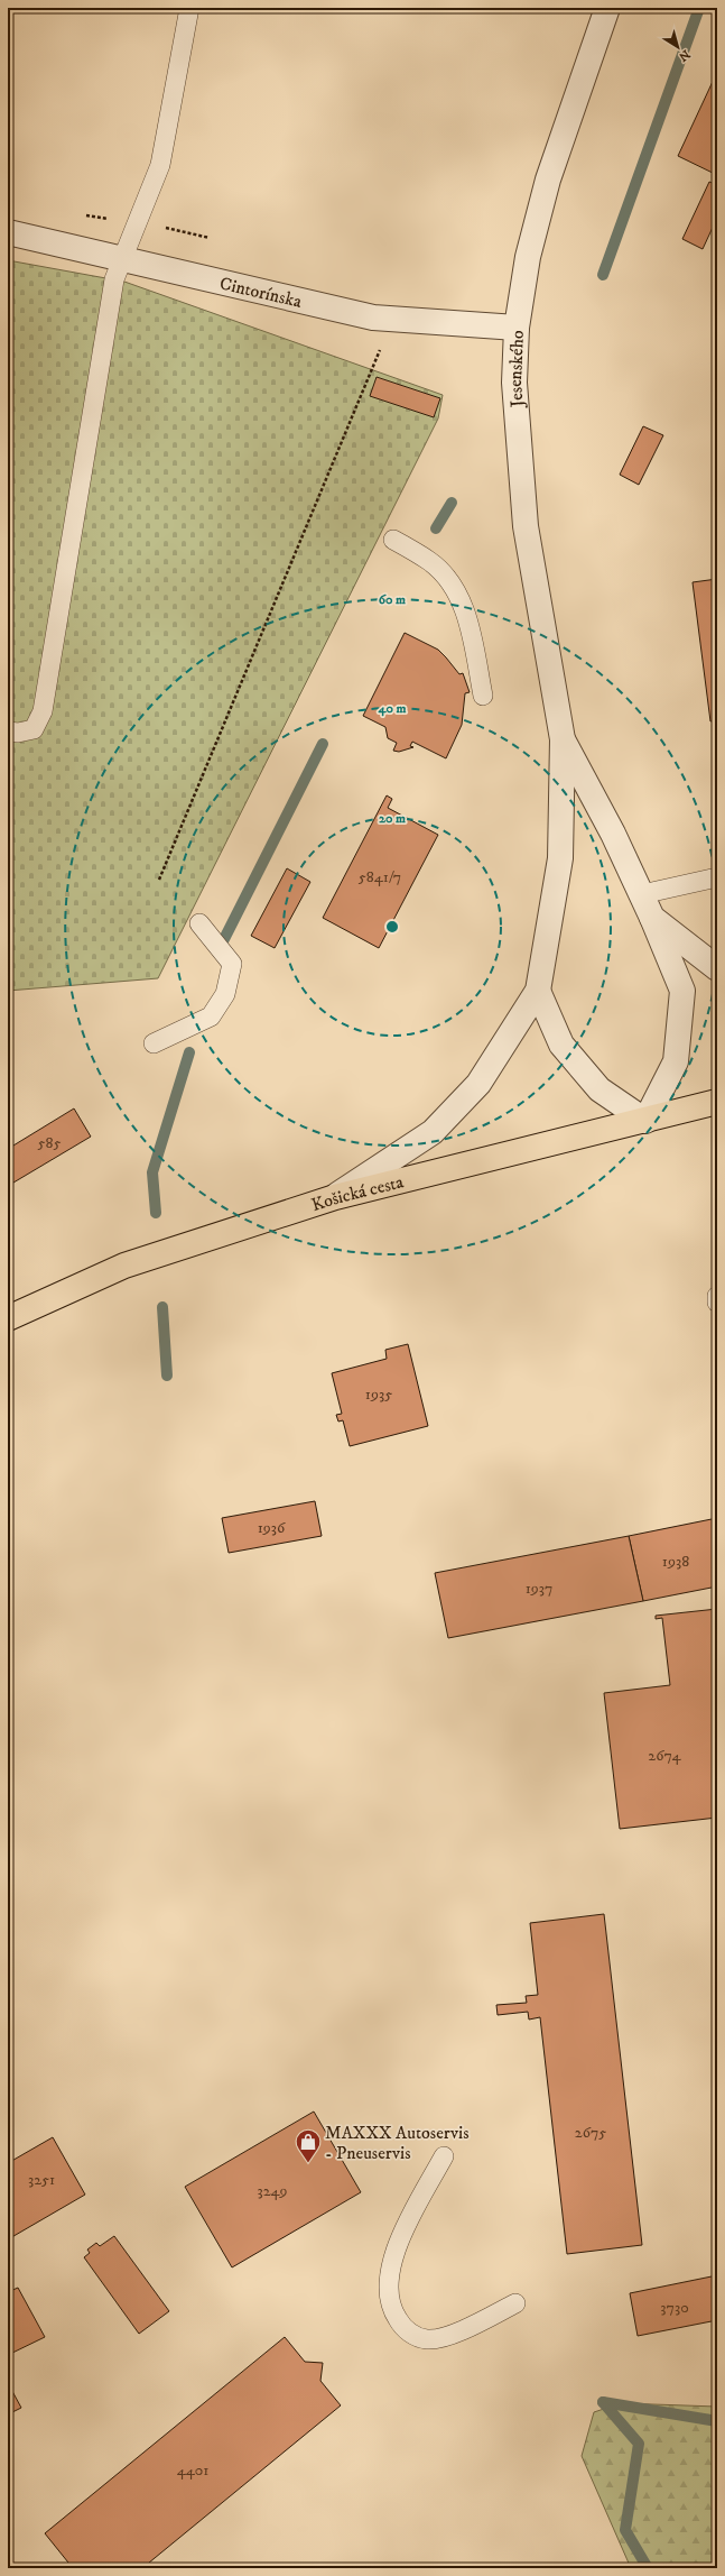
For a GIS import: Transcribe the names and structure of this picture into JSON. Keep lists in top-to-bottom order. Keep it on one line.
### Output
{"streets":{"main road":["Košická cesta"],"street":["Cintorínska","Jesenského"]},"crossings":[["Cintorínska","Jesenského"]],"places":{"shop":["MAXXX Autoservis - Pneuservis"]},"house_numbers":["5841/7","585","1935","1936","1938","1937","2674","2675","3251","3249","3730","4401"],"north":"bottom right","rings":["60 m","40 m","20 m"]}
